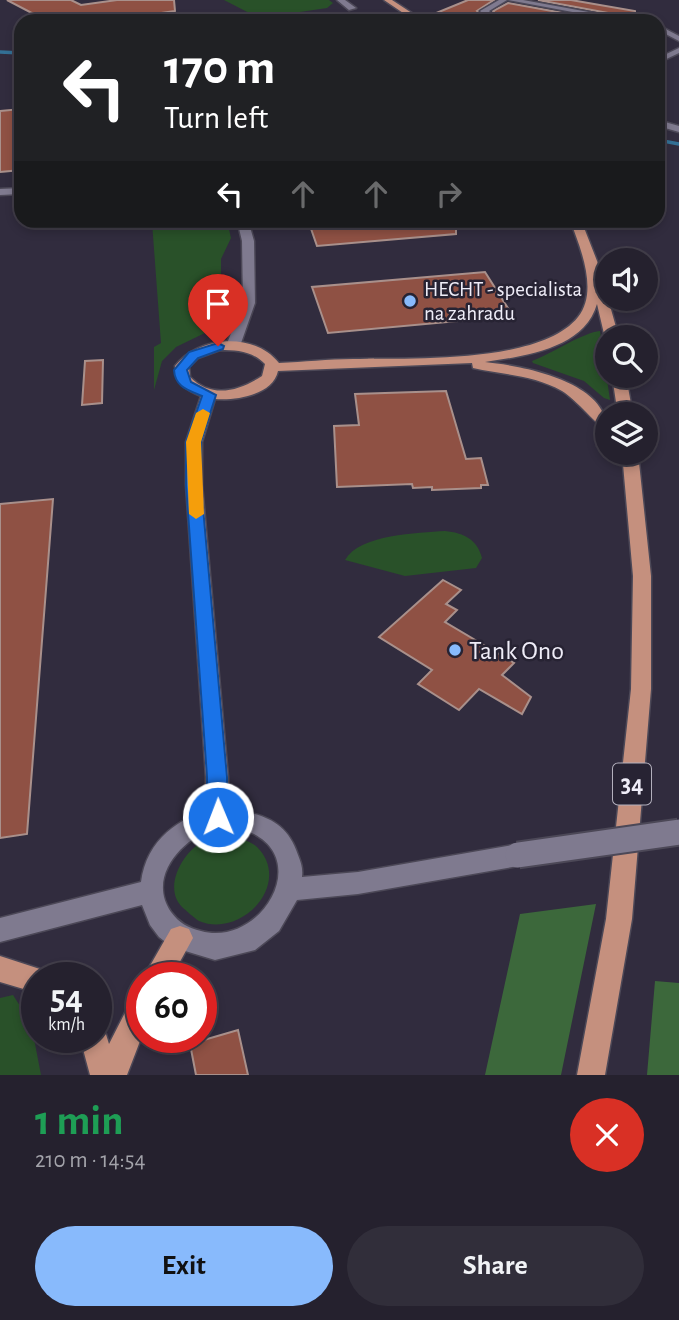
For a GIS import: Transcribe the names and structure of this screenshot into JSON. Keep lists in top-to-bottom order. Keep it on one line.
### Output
{"streets":{"main road":["34"]},"places":["HECHT - specialista na zahradu","Tank Ono"],"page":{"turn":["170 m","Turn left"],"speed":"54 km/h","limit":"60","heading":["1 min","210 m · 14:54"],"buttons":["Exit","Share"]}}
